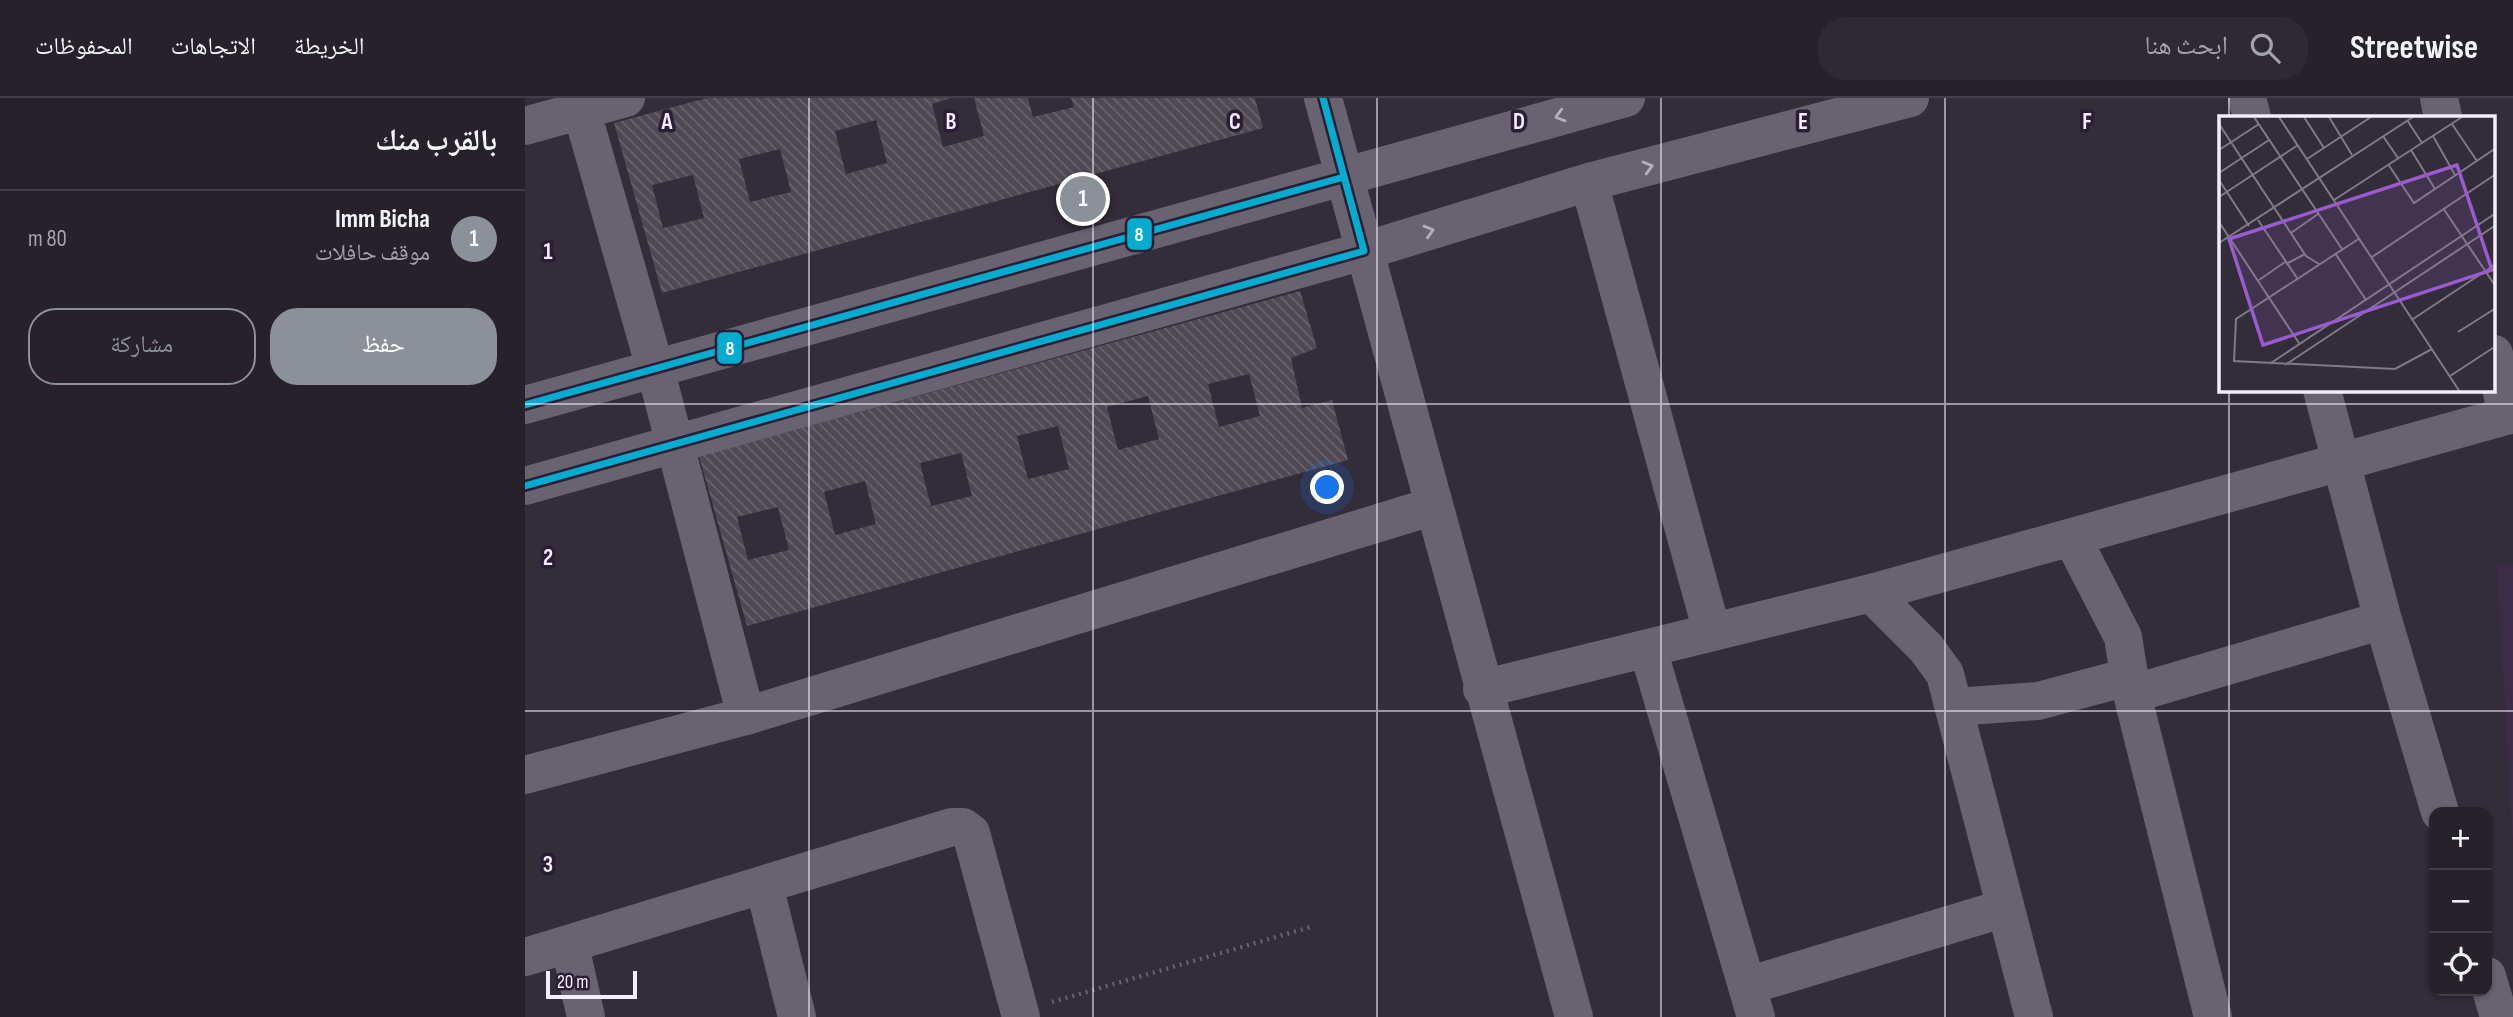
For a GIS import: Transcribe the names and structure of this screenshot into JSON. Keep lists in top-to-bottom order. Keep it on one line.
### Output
{"lines":["transit line 8"],"scale_bar":"20 m","page":{"header":"Streetwise","search":"ابحث هنا","nav":["الخريطة","الاتجاهات","المحفوظات"],"heading":"بالقرب منك","pins":"1","list":[{"mark":"1","name":"Imm Bicha","note":"موقف حافلات","value":"80 m"}],"buttons":["حفظ","مشاركة"],"map_buttons":["+","−"],"scale":"20 m"},"grid":{"columns":["A","B","C","D","E","F"],"rows":["1","2","3"]}}
